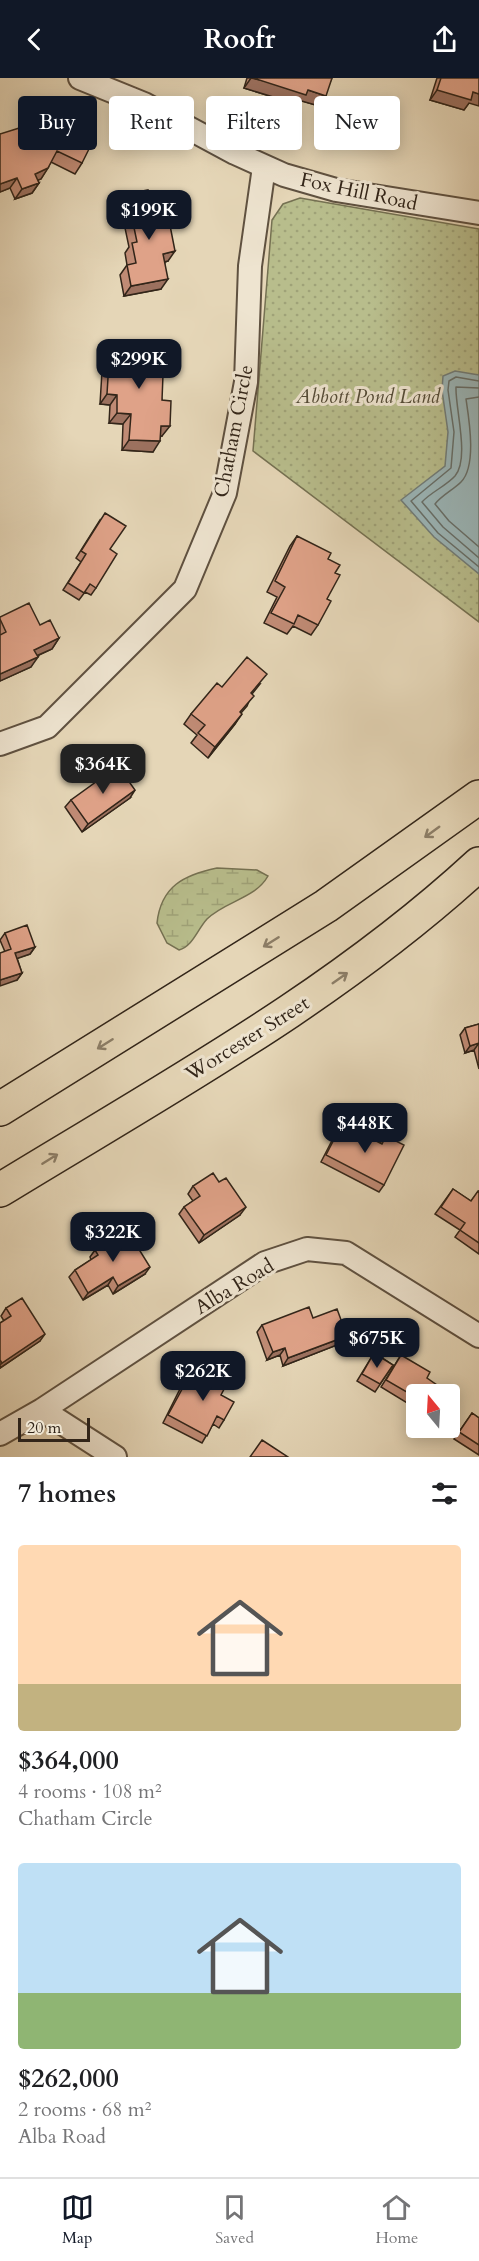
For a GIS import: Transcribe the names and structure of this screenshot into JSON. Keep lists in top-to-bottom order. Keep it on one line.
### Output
{"streets":{"highway":["Worcester Street"],"street":["Fox Hill Road","Chatham Circle","Alba Road"]},"crossings":[["Fox Hill Road","Chatham Circle"]],"parks":["Abbott Pond Land"],"scale_bar":"20 m","north":"top","page":{"header":"Roofr","chip":["Buy","Rent","Filters","New"],"price":["$199K","$299K","$364K","$448K","$322K","$675K","$262K"],"scale":"20 m","heading":"7 homes","list":[{"name":"$364,000","note":"4 rooms · 108 m² · Chatham Circle"},{"name":"$262,000","note":"2 rooms · 68 m² · Alba Road"}],"tabs":["Map","Saved","Home"]}}
